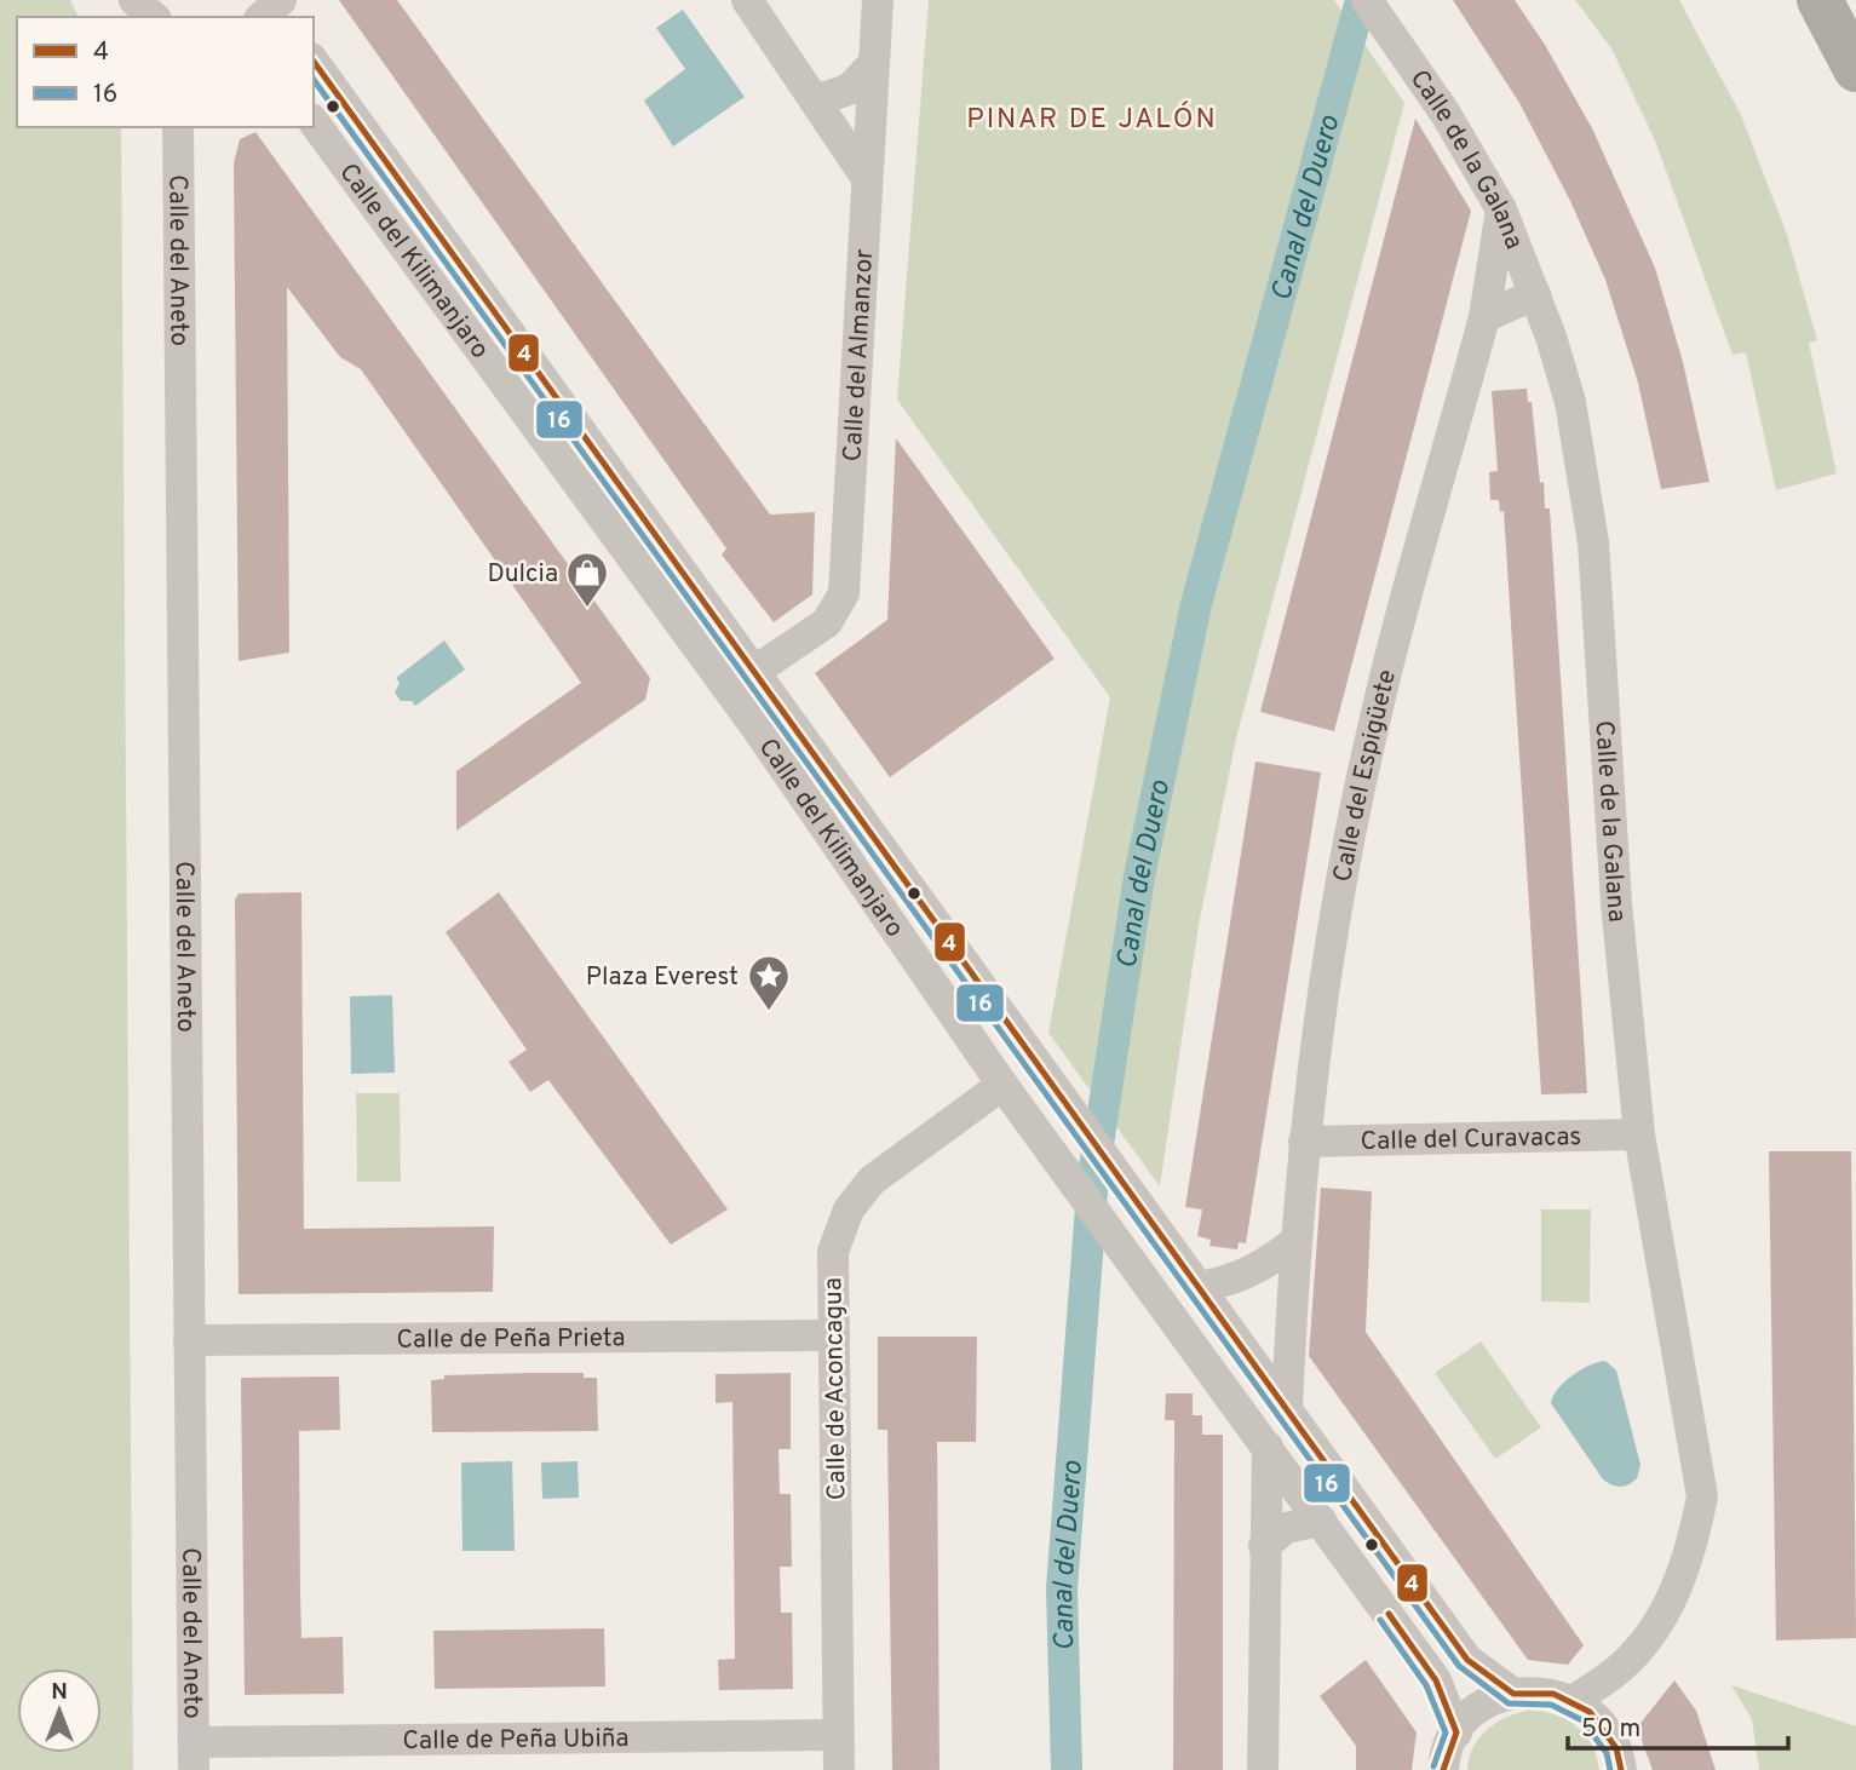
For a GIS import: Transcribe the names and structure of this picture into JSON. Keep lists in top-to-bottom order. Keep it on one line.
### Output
{"streets":{"street":["Calle de la Galana","Calle del Aneto","Calle del Kilimanjaro","Calle del Almanzor","Calle del Espigüete","Calle del Curavacas","Calle de Peña Prieta","Calle de Aconcagua","Calle de Peña Ubiña"]},"crossings":[["Calle de la Galana","Calle del Espigüete"],["Calle de la Galana","Calle del Curavacas"],["Calle del Aneto","Calle de Peña Prieta"],["Calle del Aneto","Calle de Peña Ubiña"],["Calle del Kilimanjaro","Calle del Almanzor"],["Calle del Kilimanjaro","Calle del Espigüete"],["Calle del Kilimanjaro","Calle de Aconcagua"],["Calle del Espigüete","Calle del Curavacas"],["Calle de Peña Prieta","Calle de Aconcagua"],["Calle de Aconcagua","Calle de Peña Ubiña"]],"districts":["PINAR DE JALÓN"],"water":["Canal del Duero"],"places":{"shop":["Dulcia"],"place":["Plaza Everest"]},"lines":["transit line 4","transit line 16"],"legend":["4","16"],"scale_bar":"50 m","north":"top"}
